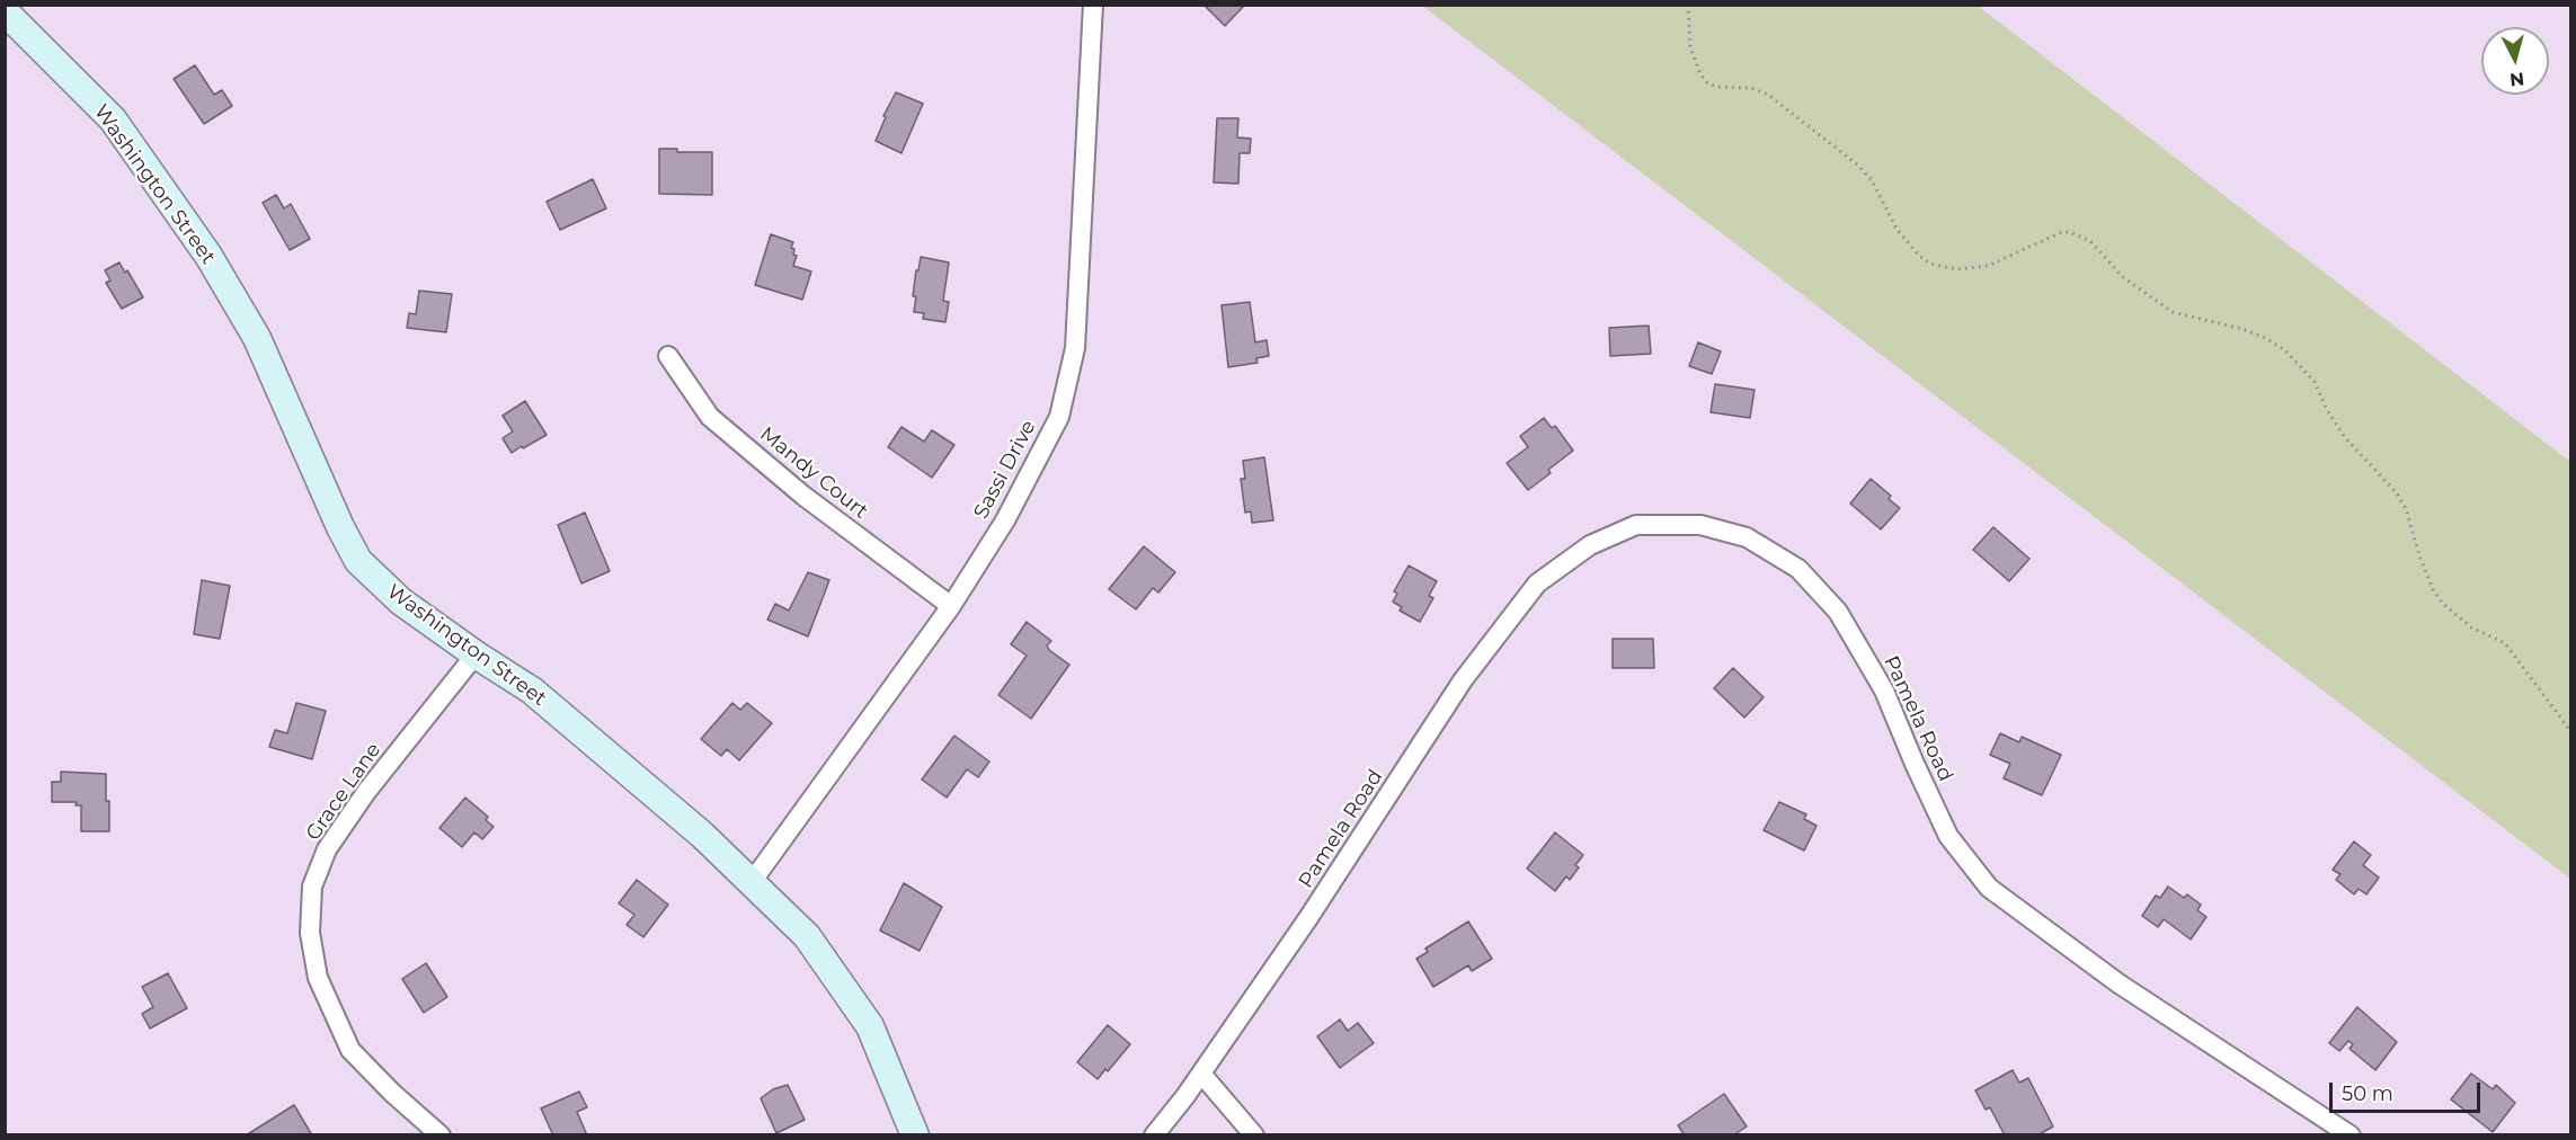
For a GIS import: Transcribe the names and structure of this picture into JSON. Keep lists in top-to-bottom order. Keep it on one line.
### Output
{"streets":{"street":["Washington Street","Sassi Drive","Mandy Court","Pamela Road","Grace Lane"]},"crossings":[["Washington Street","Sassi Drive"],["Washington Street","Grace Lane"],["Sassi Drive","Mandy Court"]],"scale_bar":"50 m","north":"bottom"}
